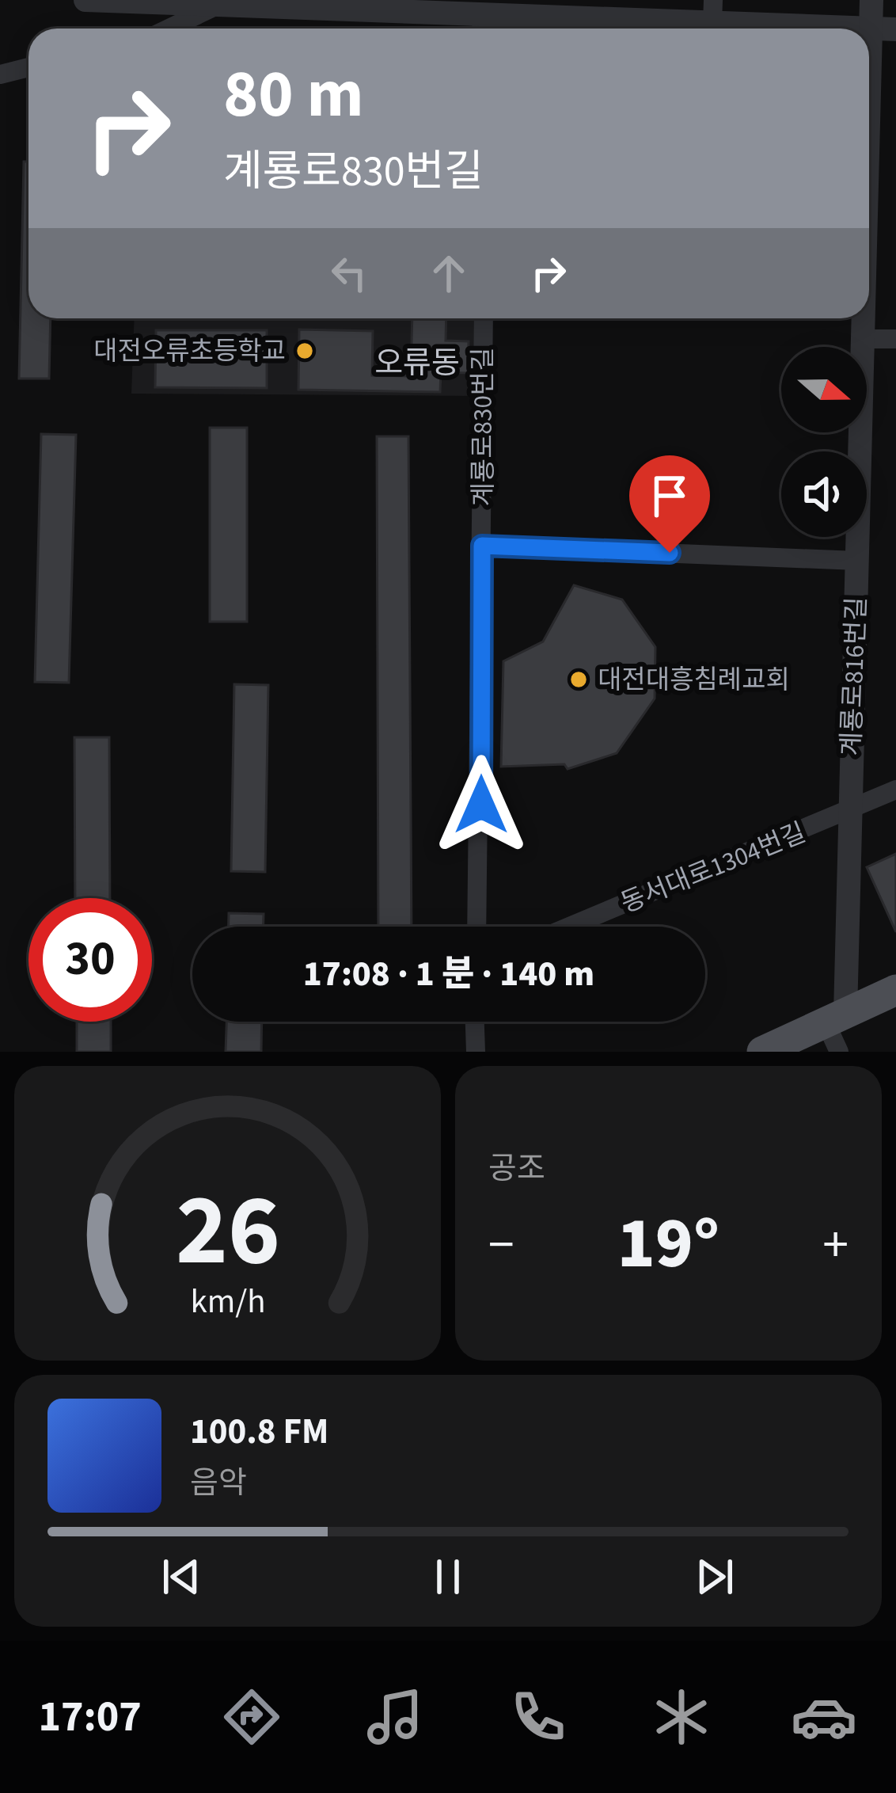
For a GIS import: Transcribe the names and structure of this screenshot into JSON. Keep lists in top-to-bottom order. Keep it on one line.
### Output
{"streets":{"street":["계룡로830번길","계룡로816번길","동서대로1304번길"]},"crossings":[["계룡로816번길","동서대로1304번길"]],"districts":["오류동"],"places":["대전오류초등학교","대전대흥침례교회"],"north":"right","page":{"turn":["80 m","계룡로830번길"],"limit":"30","trip":"17:08 · 1 분 · 140 m","tile":"공조","heat":["−","19°","+"],"song":["100.8 FM","음악"],"tabs":"17:07","gauge":["26","km/h"]}}
